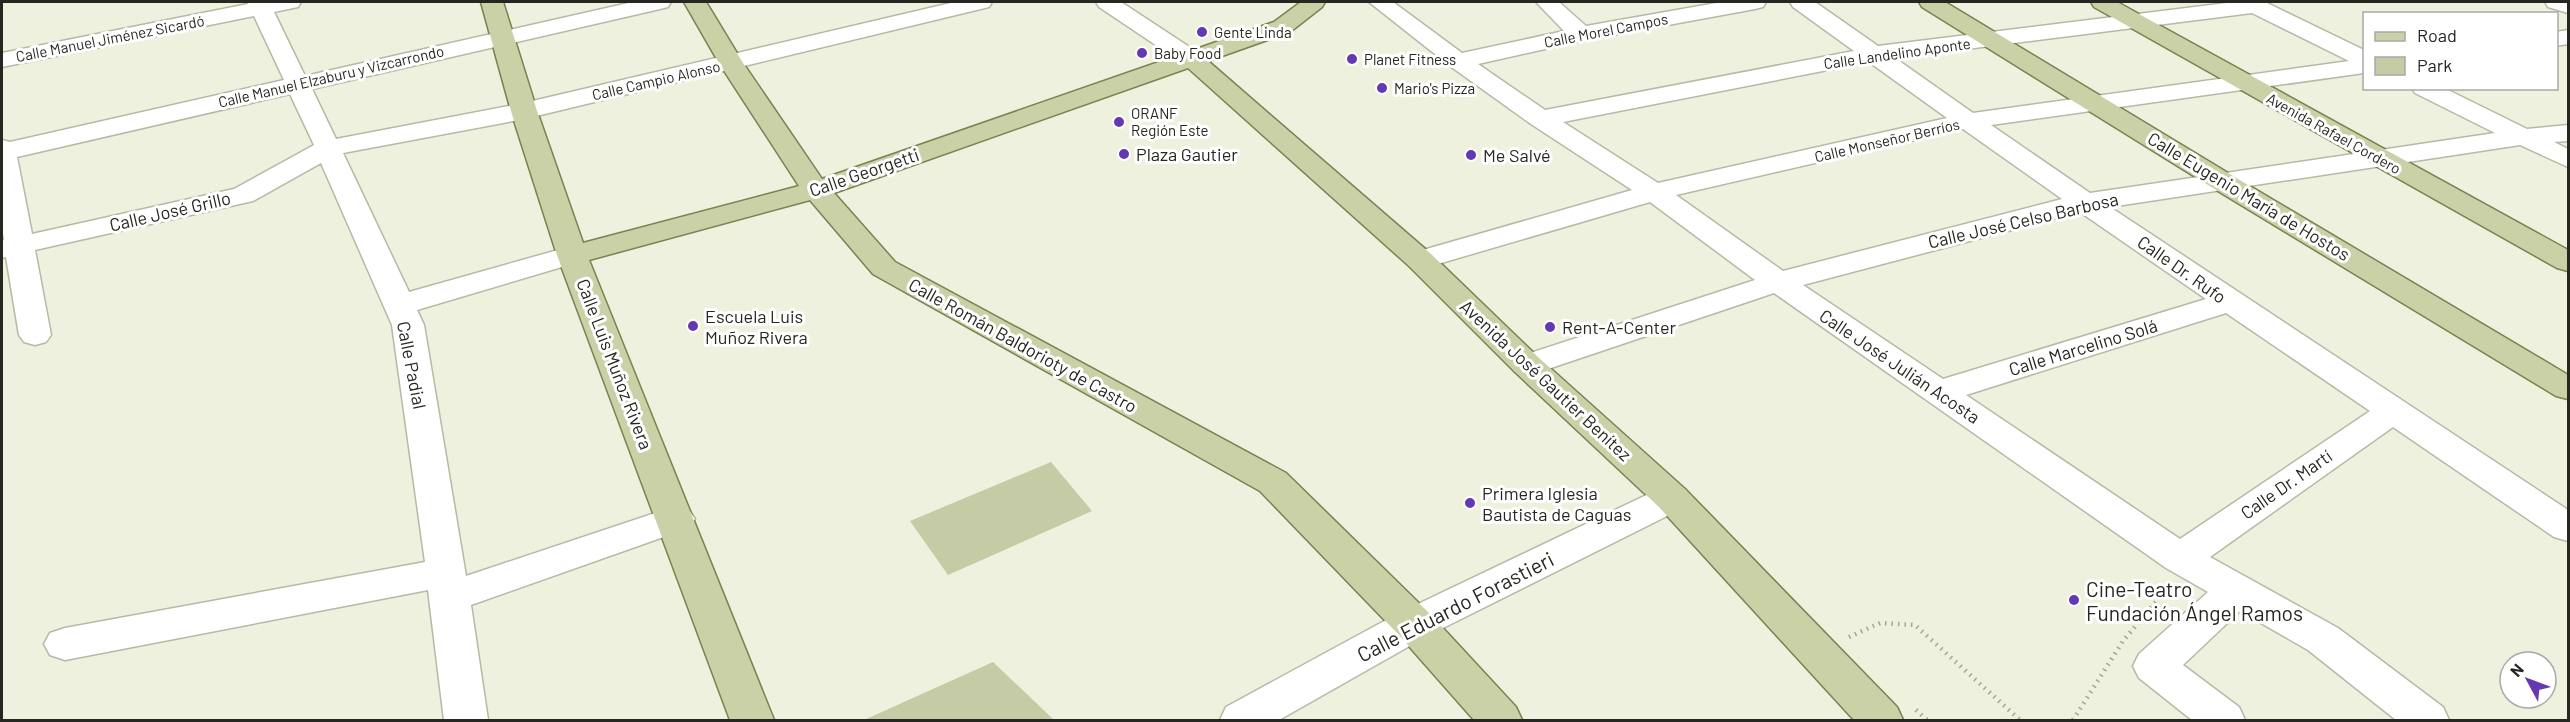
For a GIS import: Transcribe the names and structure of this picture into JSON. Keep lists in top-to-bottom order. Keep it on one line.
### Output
{"streets":{"main road":["Avenida Rafael Cordero","Calle Georgetti","Calle Eugenio María de Hostos","Calle Román Baldorioty de Castro","Calle Luis Muñoz Rivera","Avenida José Gautier Benítez"],"street":["Calle Morel Campos","Calle Manuel Jiménez Sicardó","Calle Landelino Aponte","Calle Manuel Elzaburu y Vizcarrondo","Calle Campio Alonso","Calle Monseñor Berríos","Calle José Grillo","Calle José Celso Barbosa","Calle Dr. Rufo","Calle Marcelino Solá","Calle Padial","Calle José Julián Acosta","Calle Dr. Martí","Calle Eduardo Forastieri"]},"crossings":[["Calle Morel Campos","Calle José Julián Acosta"],["Calle Manuel Jiménez Sicardó","Calle Padial"],["Calle Landelino Aponte","Avenida Rafael Cordero"],["Calle Landelino Aponte","Calle Eugenio María de Hostos"],["Calle Landelino Aponte","Calle Dr. Rufo"],["Calle Landelino Aponte","Calle José Julián Acosta"],["Calle Manuel Elzaburu y Vizcarrondo","Calle Luis Muñoz Rivera"],["Calle Manuel Elzaburu y Vizcarrondo","Calle Padial"],["Calle Campio Alonso","Calle José Grillo"],["Calle Campio Alonso","Calle Román Baldorioty de Castro"],["Calle Campio Alonso","Calle Luis Muñoz Rivera"],["Calle Campio Alonso","Calle Padial"],["Avenida Rafael Cordero","Calle Monseñor Berríos"],["Avenida Rafael Cordero","Calle José Celso Barbosa"],["Calle Monseñor Berríos","Calle Eugenio María de Hostos"],["Calle Monseñor Berríos","Calle Dr. Rufo"],["Calle Monseñor Berríos","Calle José Julián Acosta"],["Calle Monseñor Berríos","Avenida José Gautier Benítez"],["Calle Georgetti","Calle Román Baldorioty de Castro"],["Calle Georgetti","Calle Luis Muñoz Rivera"],["Calle Georgetti","Calle Padial"],["Calle Georgetti","Avenida José Gautier Benítez"],["Calle Eugenio María de Hostos","Calle José Celso Barbosa"],["Calle José Grillo","Calle Padial"],["Calle José Celso Barbosa","Calle Dr. Rufo"],["Calle José Celso Barbosa","Calle José Julián Acosta"],["Calle José Celso Barbosa","Avenida José Gautier Benítez"],["Calle Dr. Rufo","Calle Marcelino Solá"],["Calle Dr. Rufo","Calle Dr. Martí"],["Calle Román Baldorioty de Castro","Calle Eduardo Forastieri"],["Calle Marcelino Solá","Calle José Julián Acosta"],["Calle José Julián Acosta","Calle Dr. Martí"],["Avenida José Gautier Benítez","Calle Eduardo Forastieri"]],"places":["Gente Linda","Baby Food","Planet Fitness","Mario's Pizza","ORANF Región Este","Plaza Gautier","Me Salvé","Escuela Luis Muñoz Rivera","Rent-A-Center","Primera Iglesia Bautista de Caguas","Cine-Teatro Fundación Ángel Ramos"],"legend":["Road","Park"],"north":"top left"}
